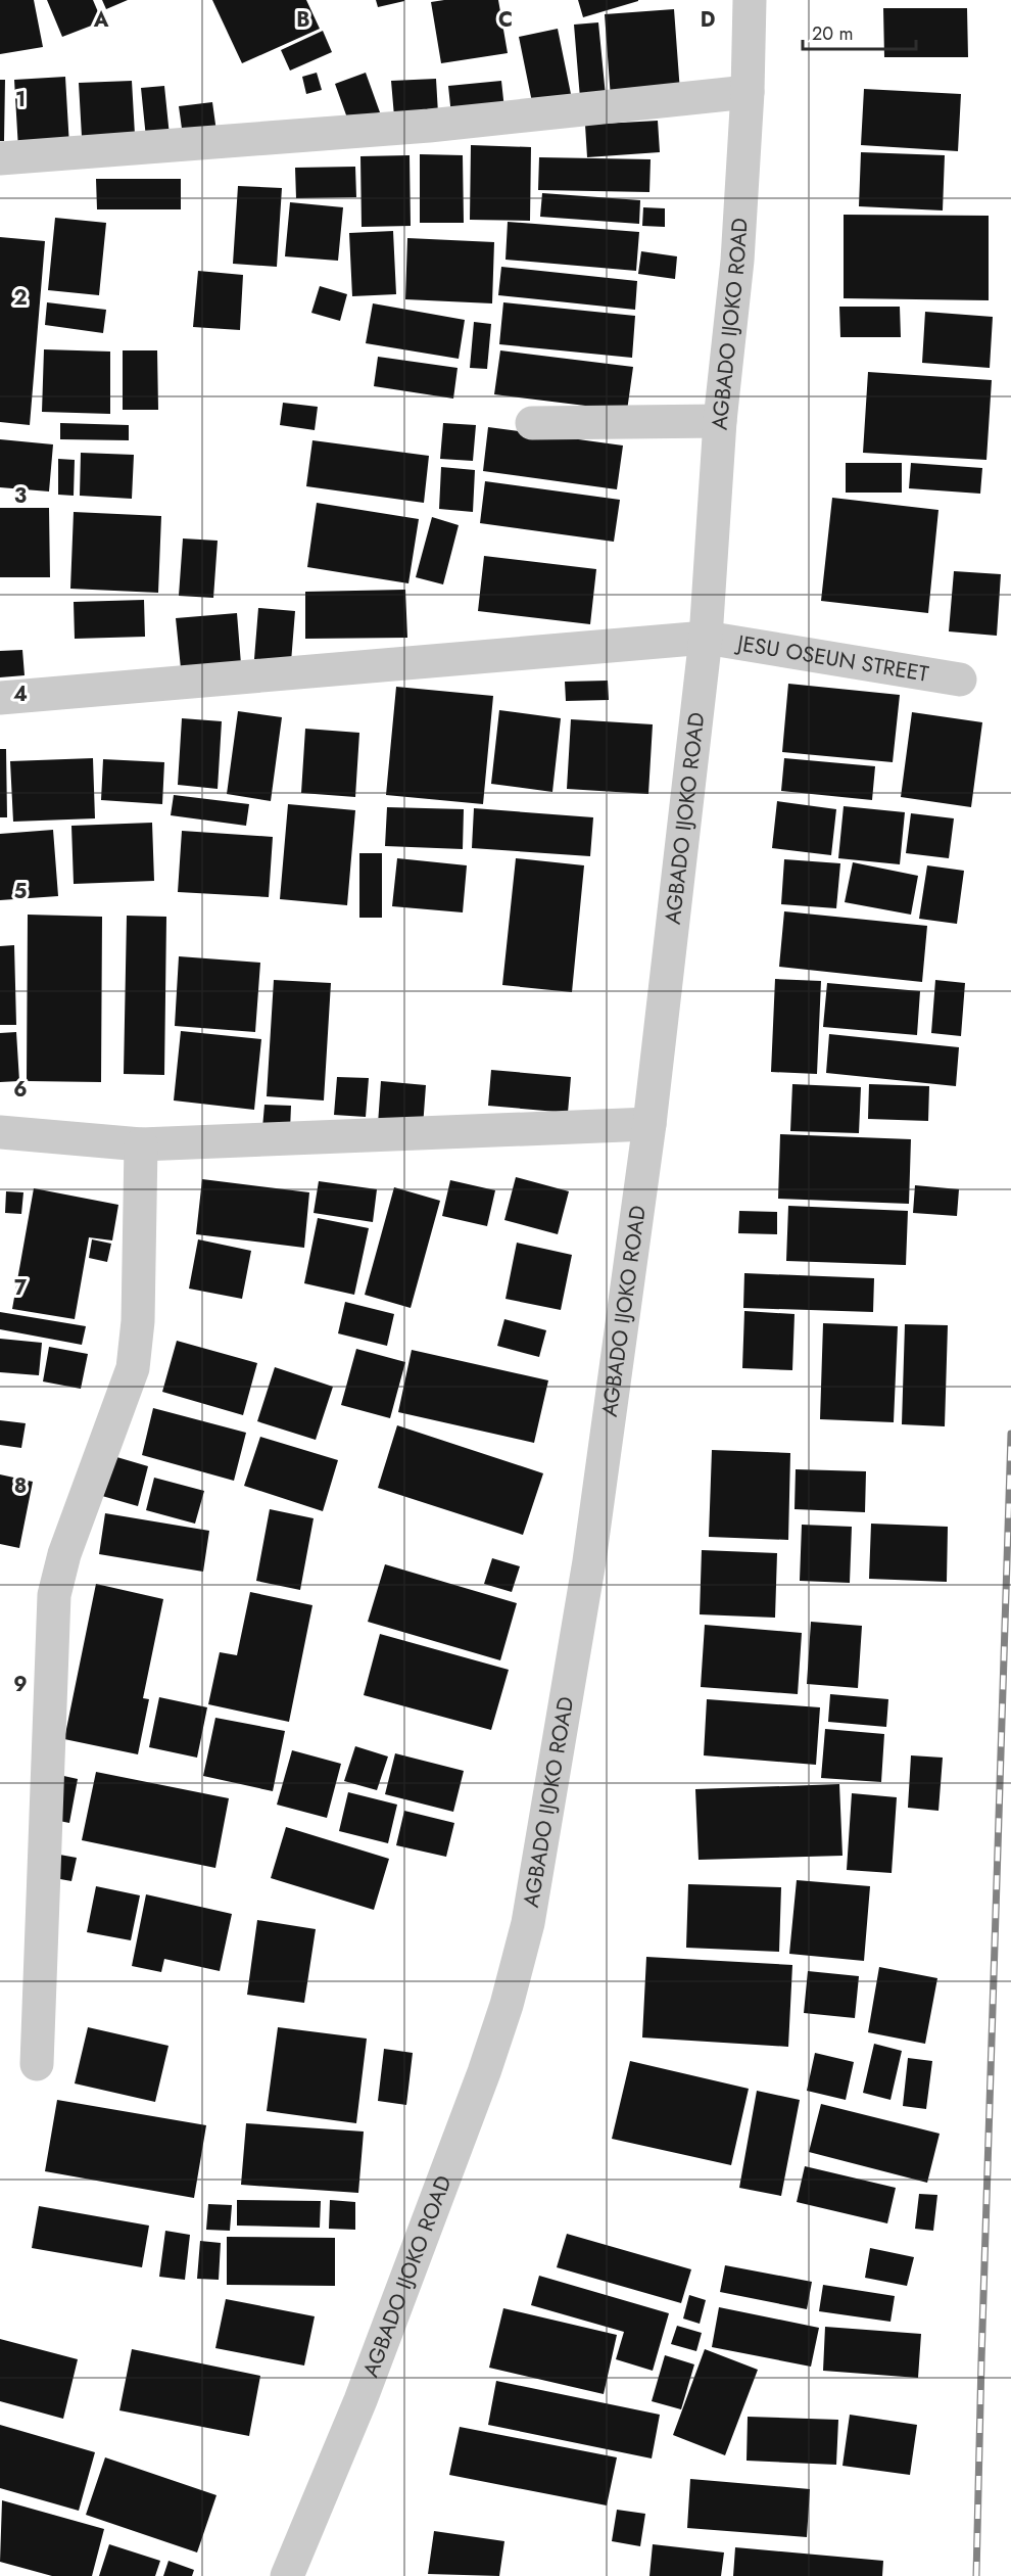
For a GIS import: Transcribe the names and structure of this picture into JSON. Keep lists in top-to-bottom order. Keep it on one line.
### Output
{"streets":{"street":["AGBADO IJOKO ROAD","JESU OSEUN STREET"]},"crossings":[["AGBADO IJOKO ROAD","JESU OSEUN STREET"]],"scale_bar":"20 m","grid":{"columns":["A","B","C","D"],"rows":["1","2","3","4","5","6","7","8","9"]}}
